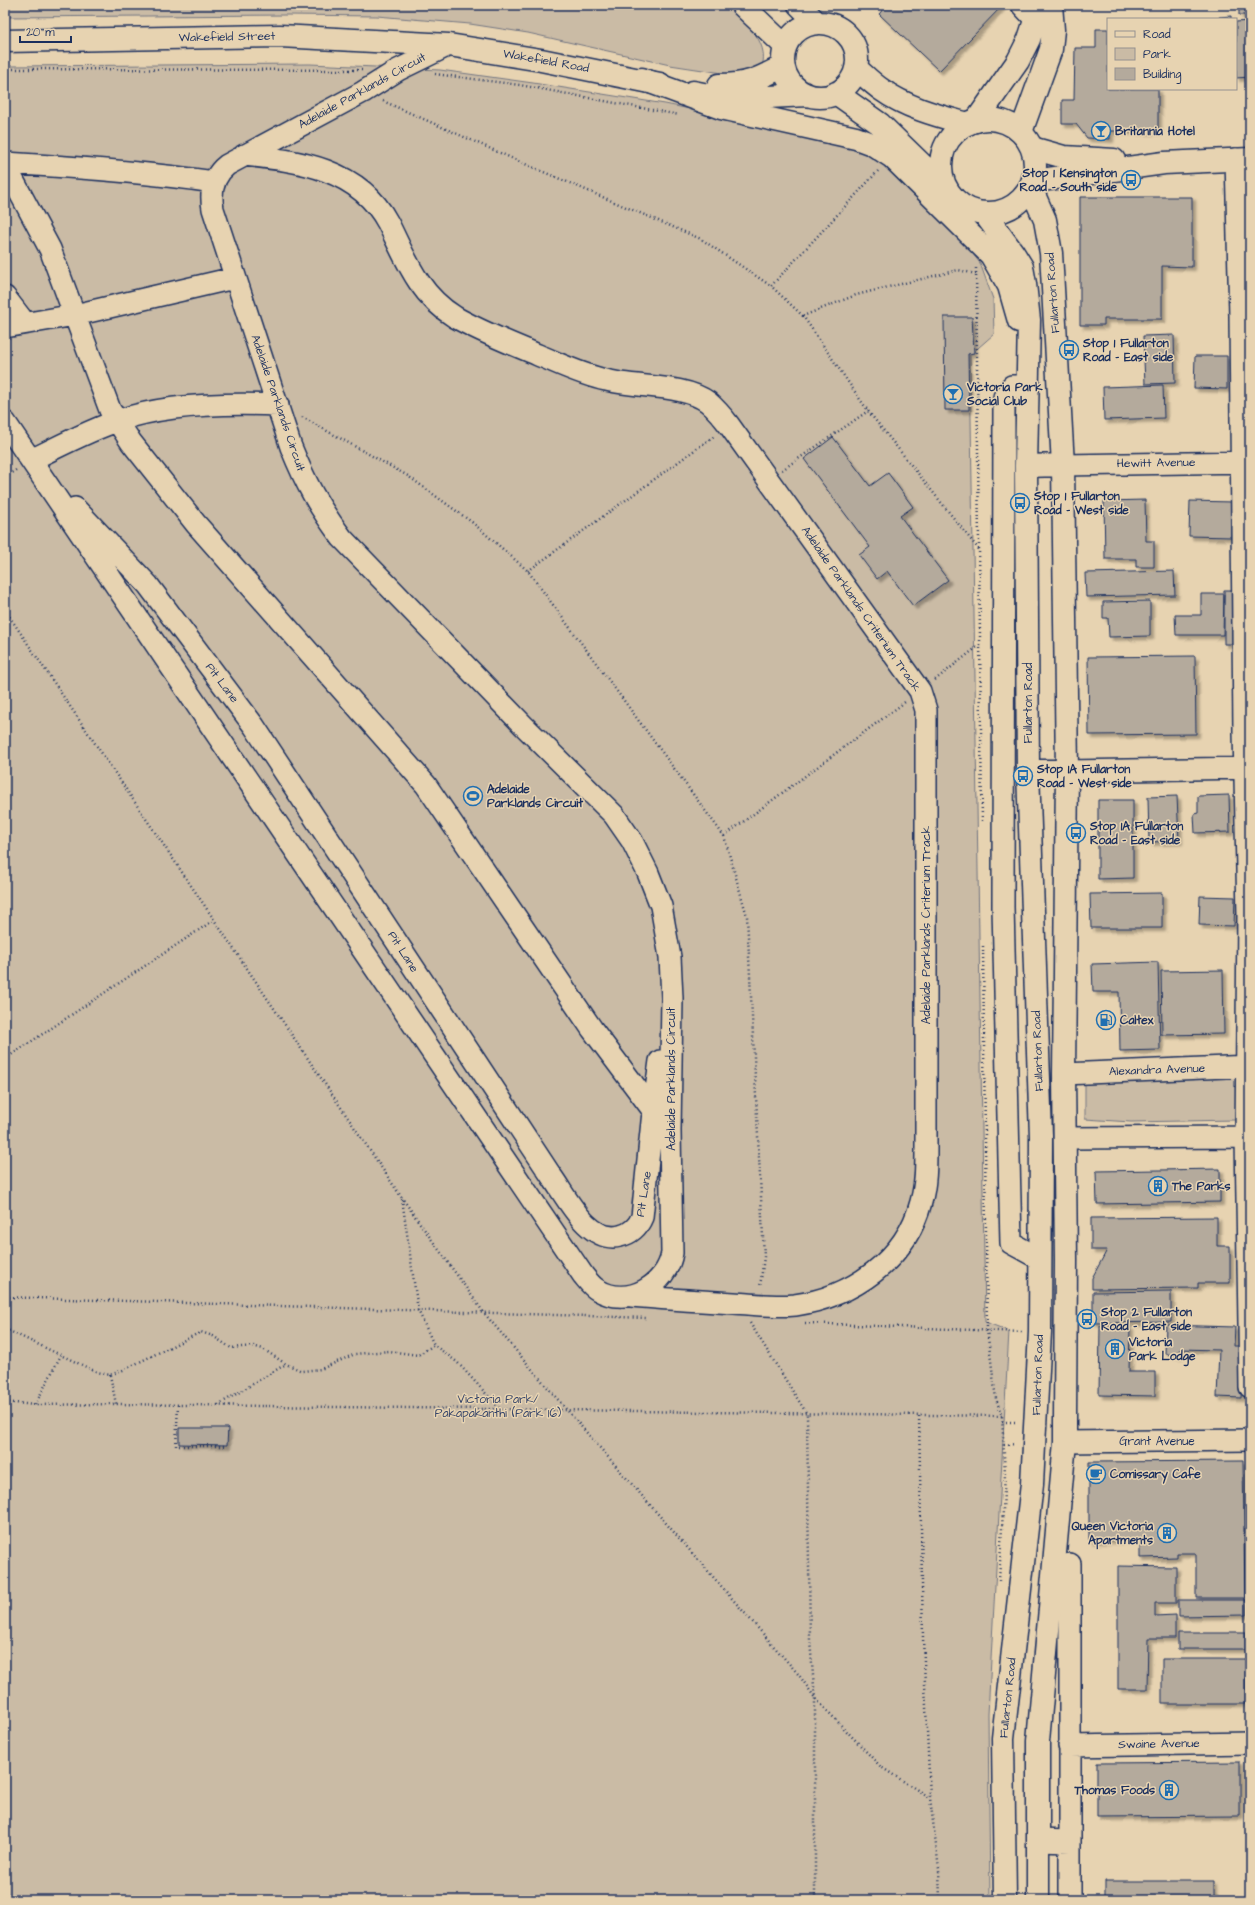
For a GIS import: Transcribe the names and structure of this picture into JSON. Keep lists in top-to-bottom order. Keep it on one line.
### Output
{"streets":{"main road":["Wakefield Street","Wakefield Road","Fullarton Road"],"street":["Adelaide Parklands Circuit","Hewitt Avenue","Adelaide Parklands Criterium Track","Pit Lane","Alexandra Avenue","Grant Avenue","Swaine Avenue"]},"crossings":[["Wakefield Street","Wakefield Road"],["Wakefield Street","Adelaide Parklands Circuit"],["Wakefield Road","Adelaide Parklands Circuit"],["Adelaide Parklands Circuit","Adelaide Parklands Criterium Track"],["Adelaide Parklands Circuit","Pit Lane"],["Fullarton Road","Hewitt Avenue"],["Fullarton Road","Alexandra Avenue"],["Fullarton Road","Grant Avenue"]],"parks":["Victoria Park/ Pakapakanthi (Park 16)"],"places":{"bar":["Britannia Hotel","Victoria Park Social Club"],"bus stop":["Stop 1 Kensington Road - South side","Stop 1 Fullarton Road - East side","Stop 1 Fullarton Road - West side","Stop 1A Fullarton Road - West side","Stop 1A Fullarton Road - East side","Stop 2 Fullarton Road - East side"],"sports":["Adelaide Parklands Circuit"],"fuel station":["Caltex"],"building":["The Parks","Victoria Park Lodge","Queen Victoria Apartments","Thomas Foods"],"cafe":["Comissary Cafe"]},"legend":["Road","Park","Building"],"scale_bar":"20 m"}
